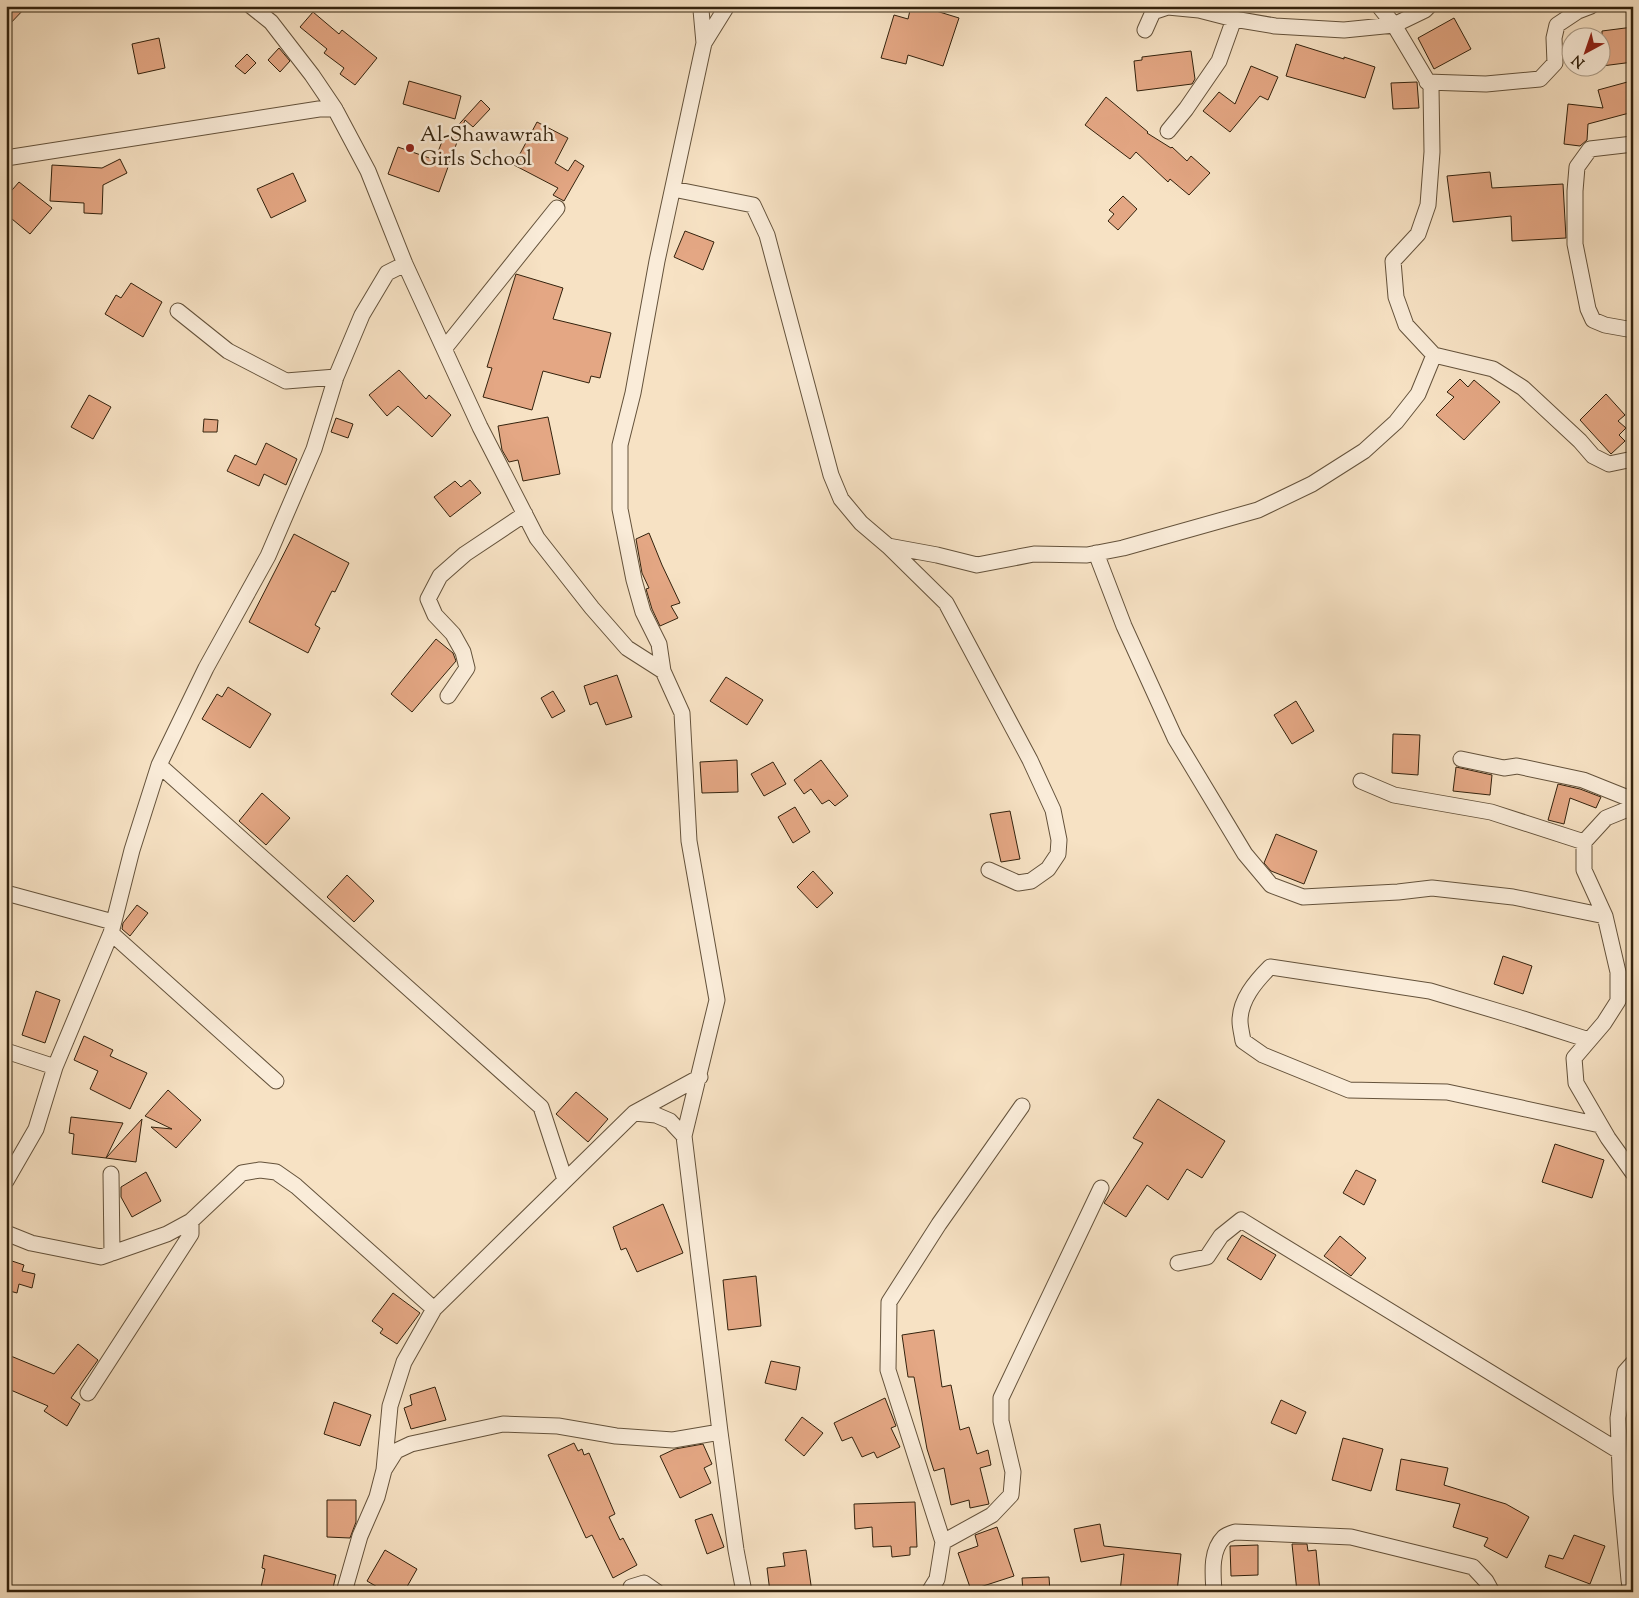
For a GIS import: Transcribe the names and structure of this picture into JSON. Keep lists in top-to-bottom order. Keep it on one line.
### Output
{"places":["Al-Shawawrah Girls School"],"north":"bottom left"}
